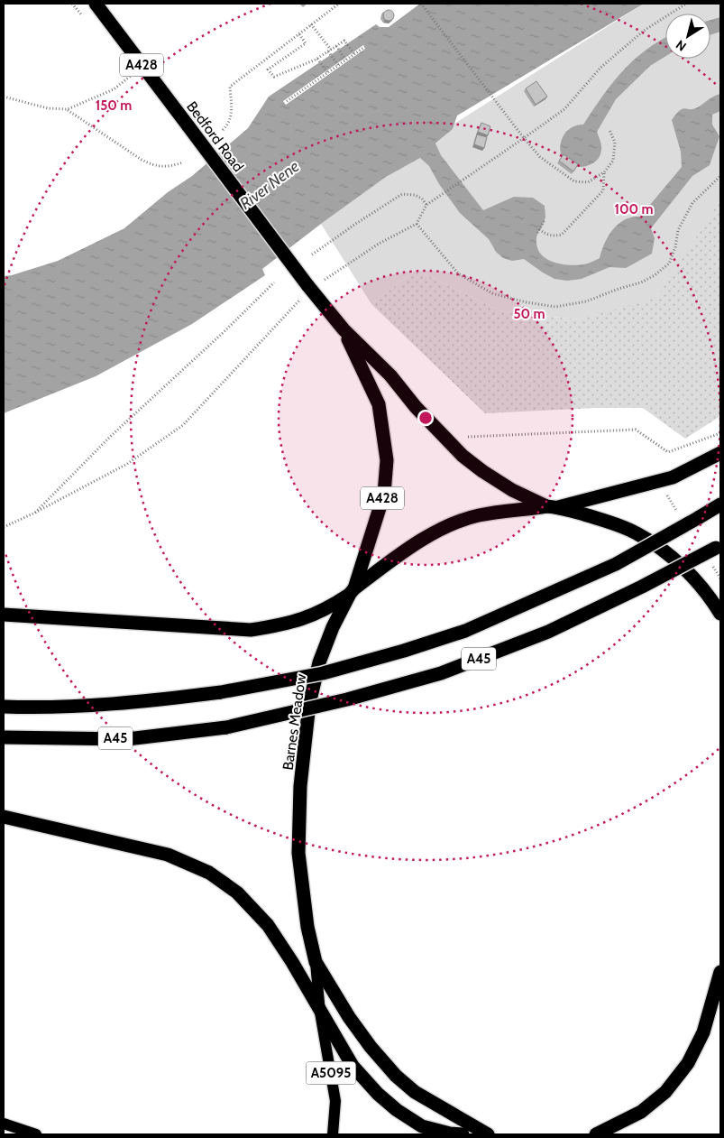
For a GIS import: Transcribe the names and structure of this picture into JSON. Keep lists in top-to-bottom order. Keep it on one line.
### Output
{"streets":{"highway":["A428","Bedford Road","A45","Barnes Meadow"],"main road":["A5095"]},"crossings":[["Bedford Road","Barnes Meadow"],["Barnes Meadow","A5095"]],"water":["River Nene"],"north":"bottom left","rings":["150 m","100 m","50 m"]}
